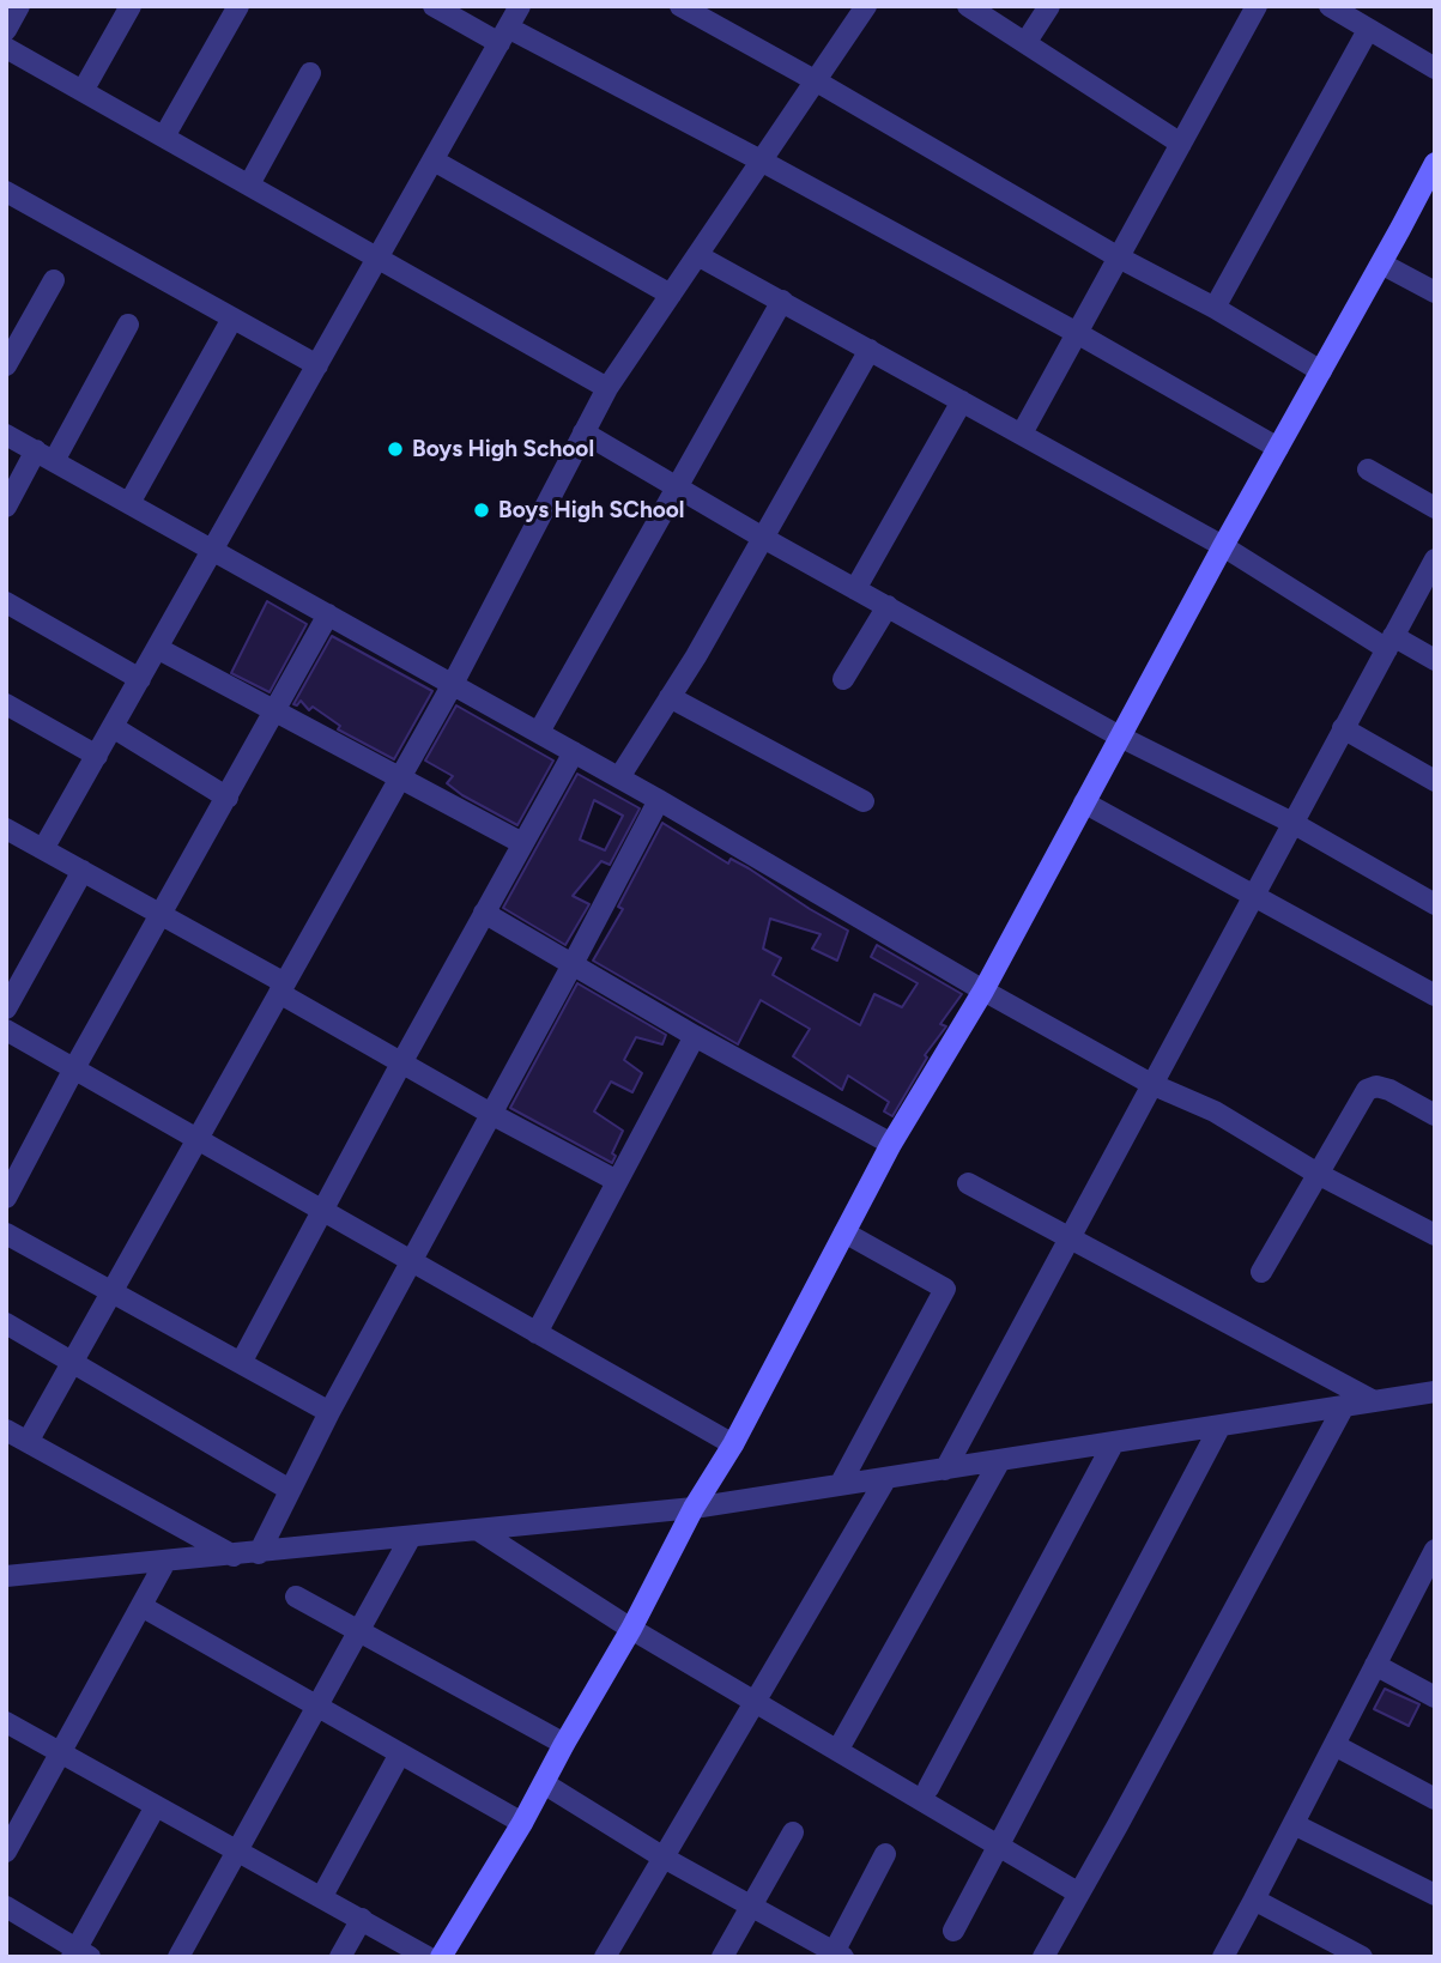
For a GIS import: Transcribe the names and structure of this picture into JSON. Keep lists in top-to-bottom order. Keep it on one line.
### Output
{"places":["Boys High School","Boys High SChool"]}
